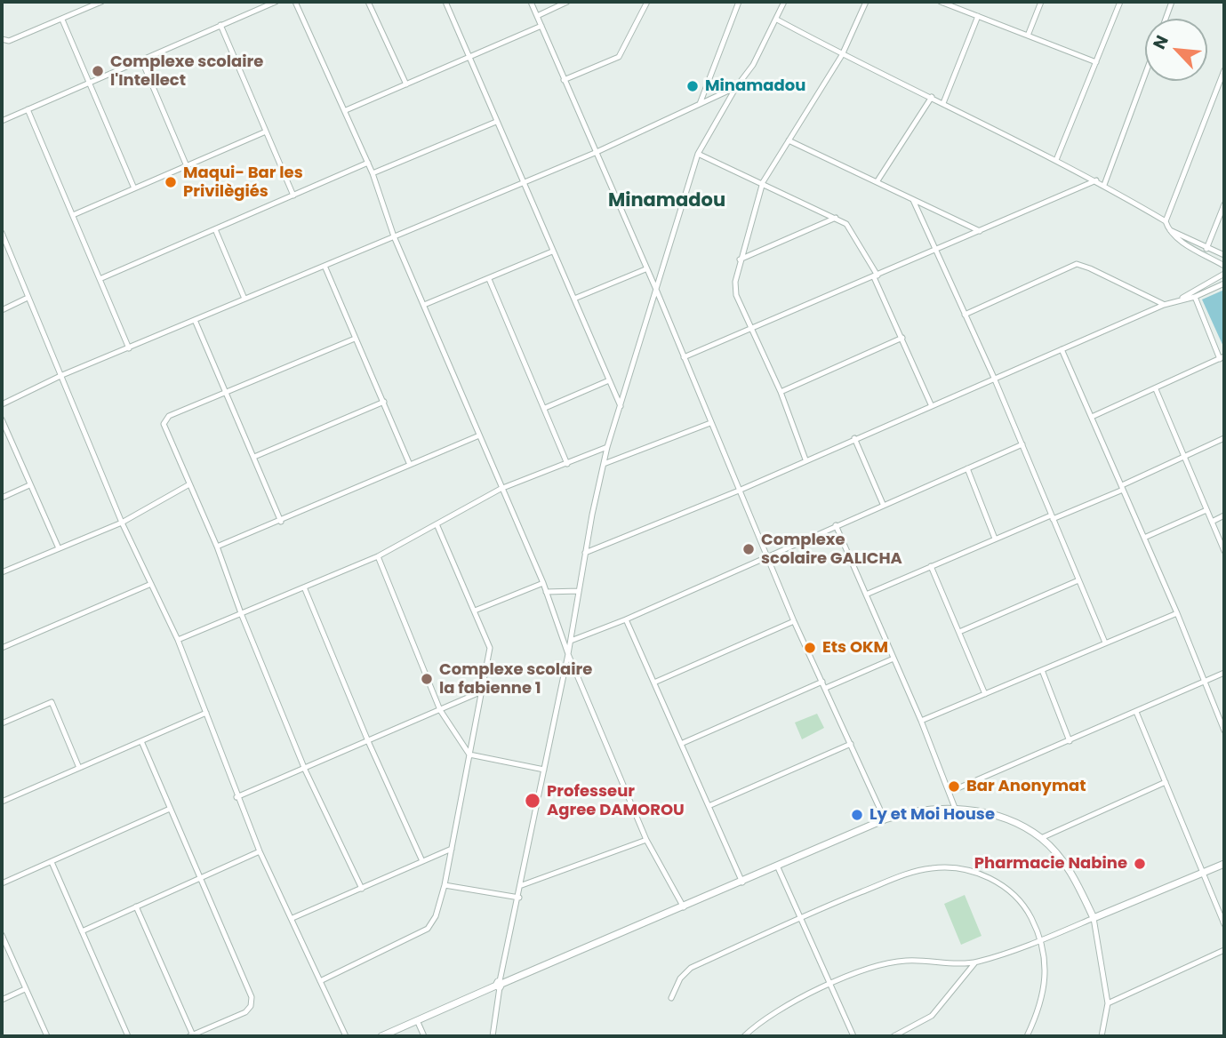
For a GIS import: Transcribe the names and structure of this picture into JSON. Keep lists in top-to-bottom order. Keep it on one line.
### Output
{"districts":["Minamadou"],"places":["Complexe scolaire l'Intellect","Minamadou","Maqui- Bar les Privilègiés","Complexe scolaire GALICHA","Ets OKM","Complexe scolaire la fabienne 1","Bar Anonymat","Professeur Agree DAMOROU","Ly et Moi House","Pharmacie Nabine"],"north":"top left"}
